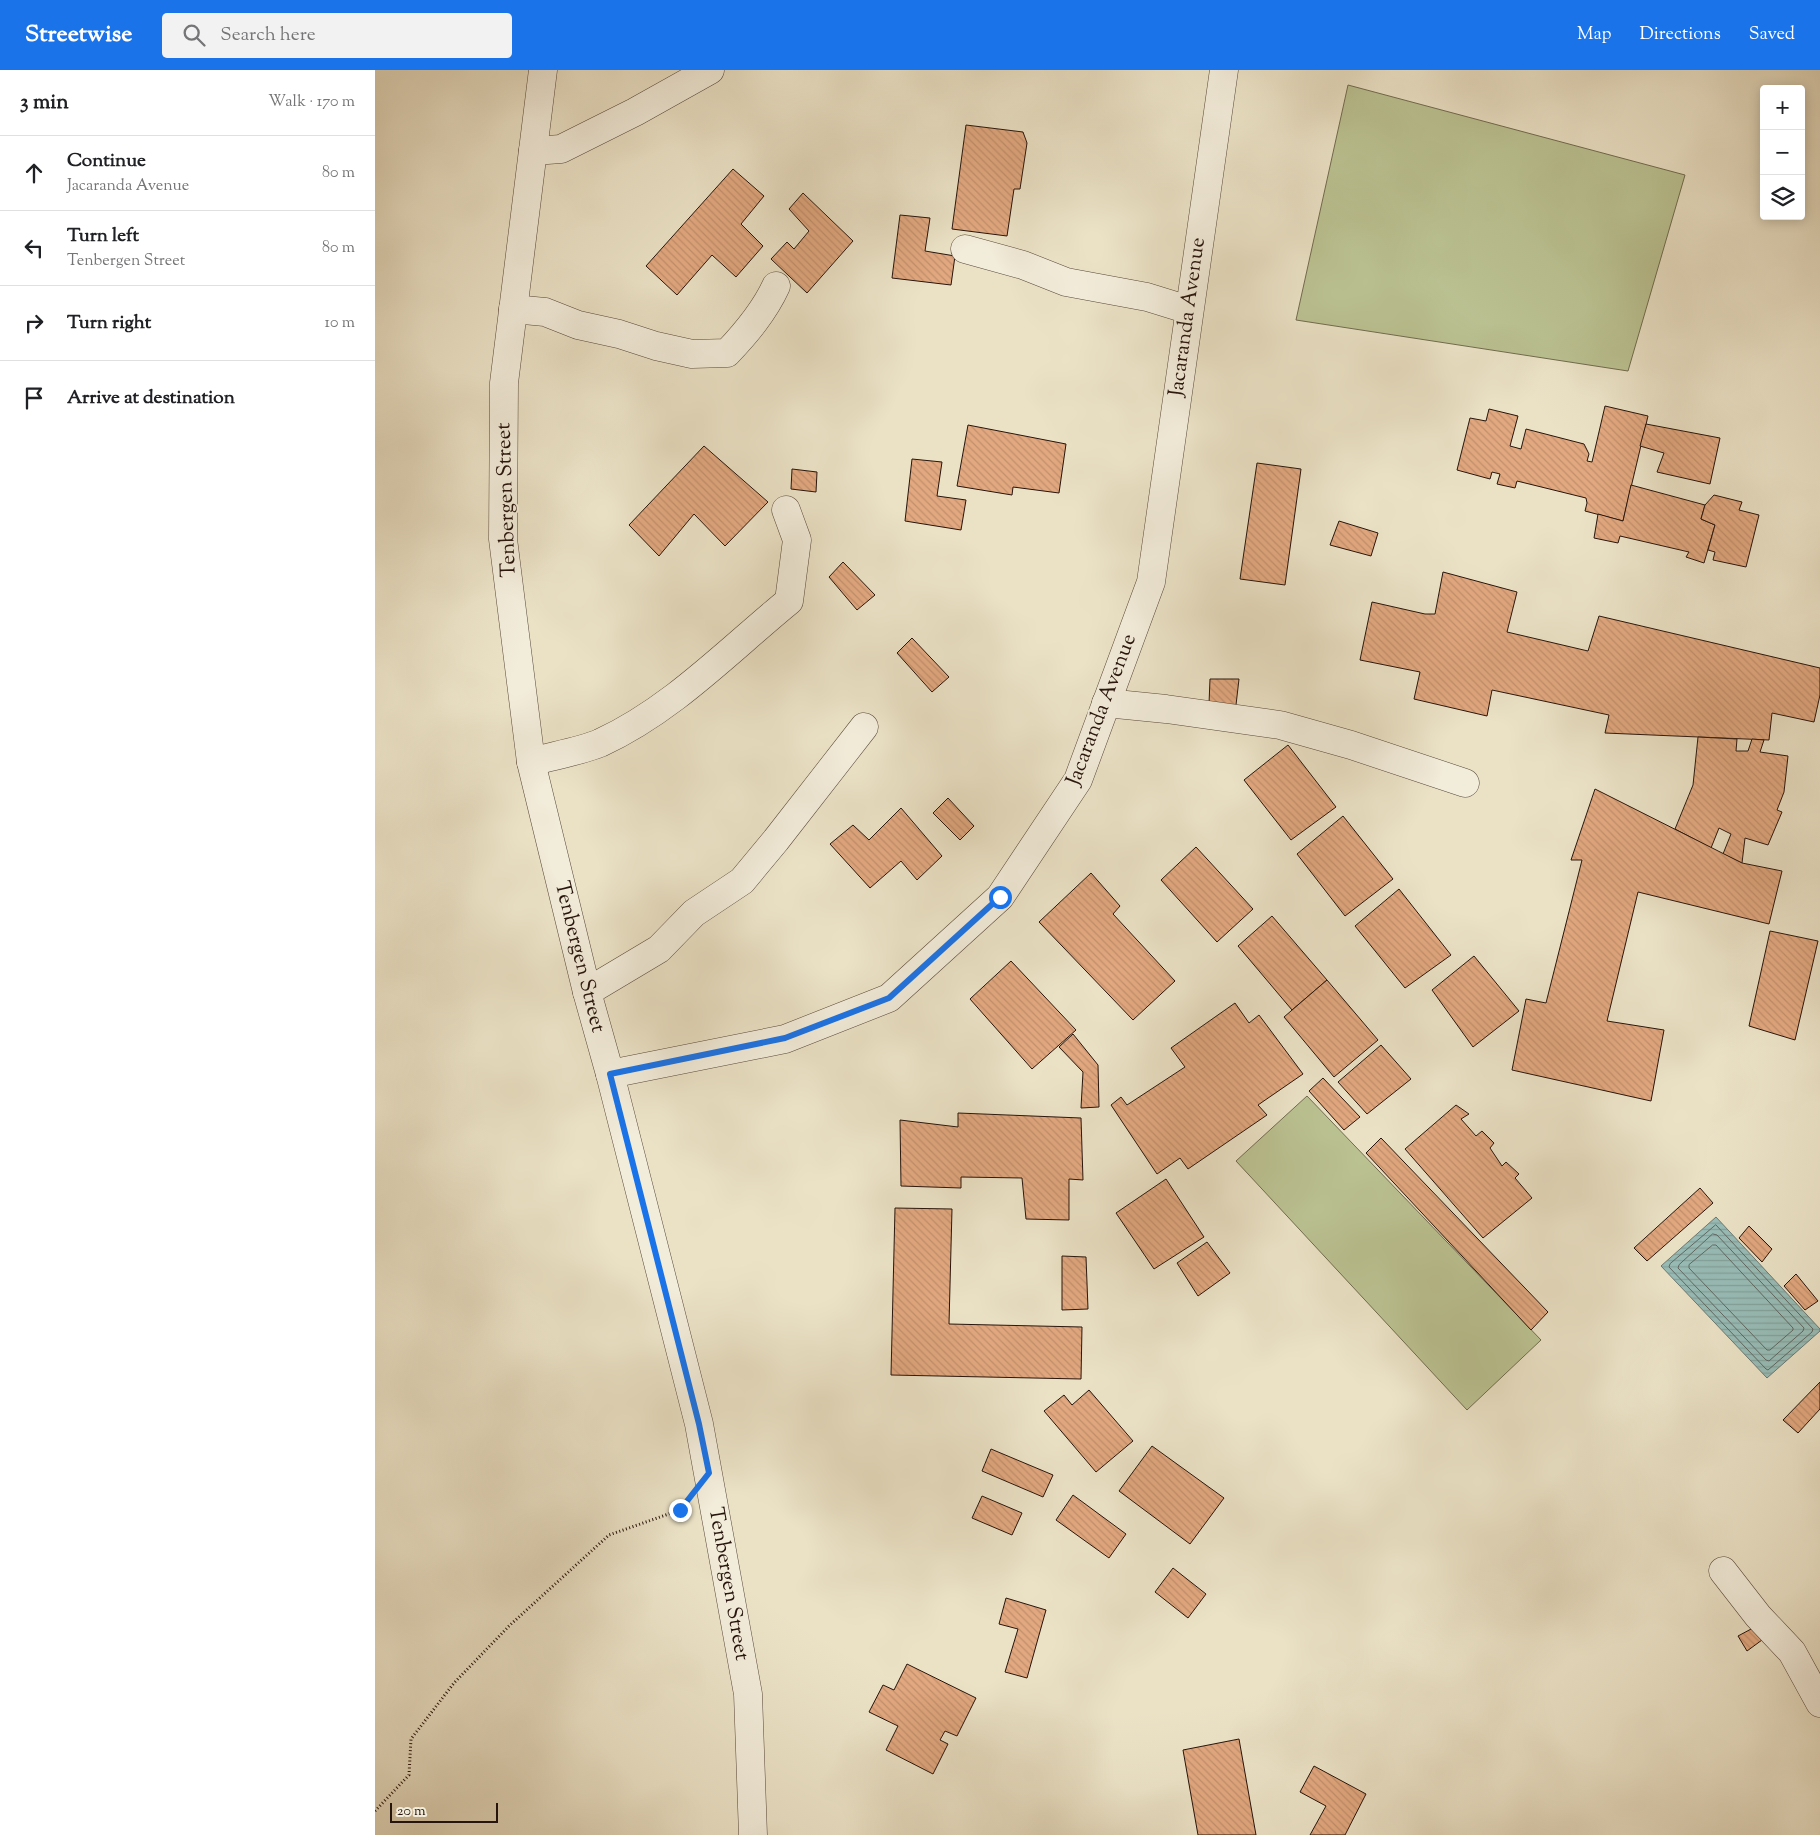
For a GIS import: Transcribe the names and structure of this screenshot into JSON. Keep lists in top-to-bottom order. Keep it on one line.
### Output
{"streets":{"street":["Jacaranda Avenue","Tenbergen Street"]},"crossings":[["Jacaranda Avenue","Tenbergen Street"]],"scale_bar":"20 m","page":{"header":"Streetwise","search":"Search here","nav":["Map","Directions","Saved"],"heading":["3 min","Walk · 170 m"],"map_buttons":["+","−"],"list":[["Continue","Jacaranda Avenue","80 m"],["Turn left","Tenbergen Street","80 m"],["Turn right","10 m"],"Arrive at destination"],"scale":"20 m"}}
